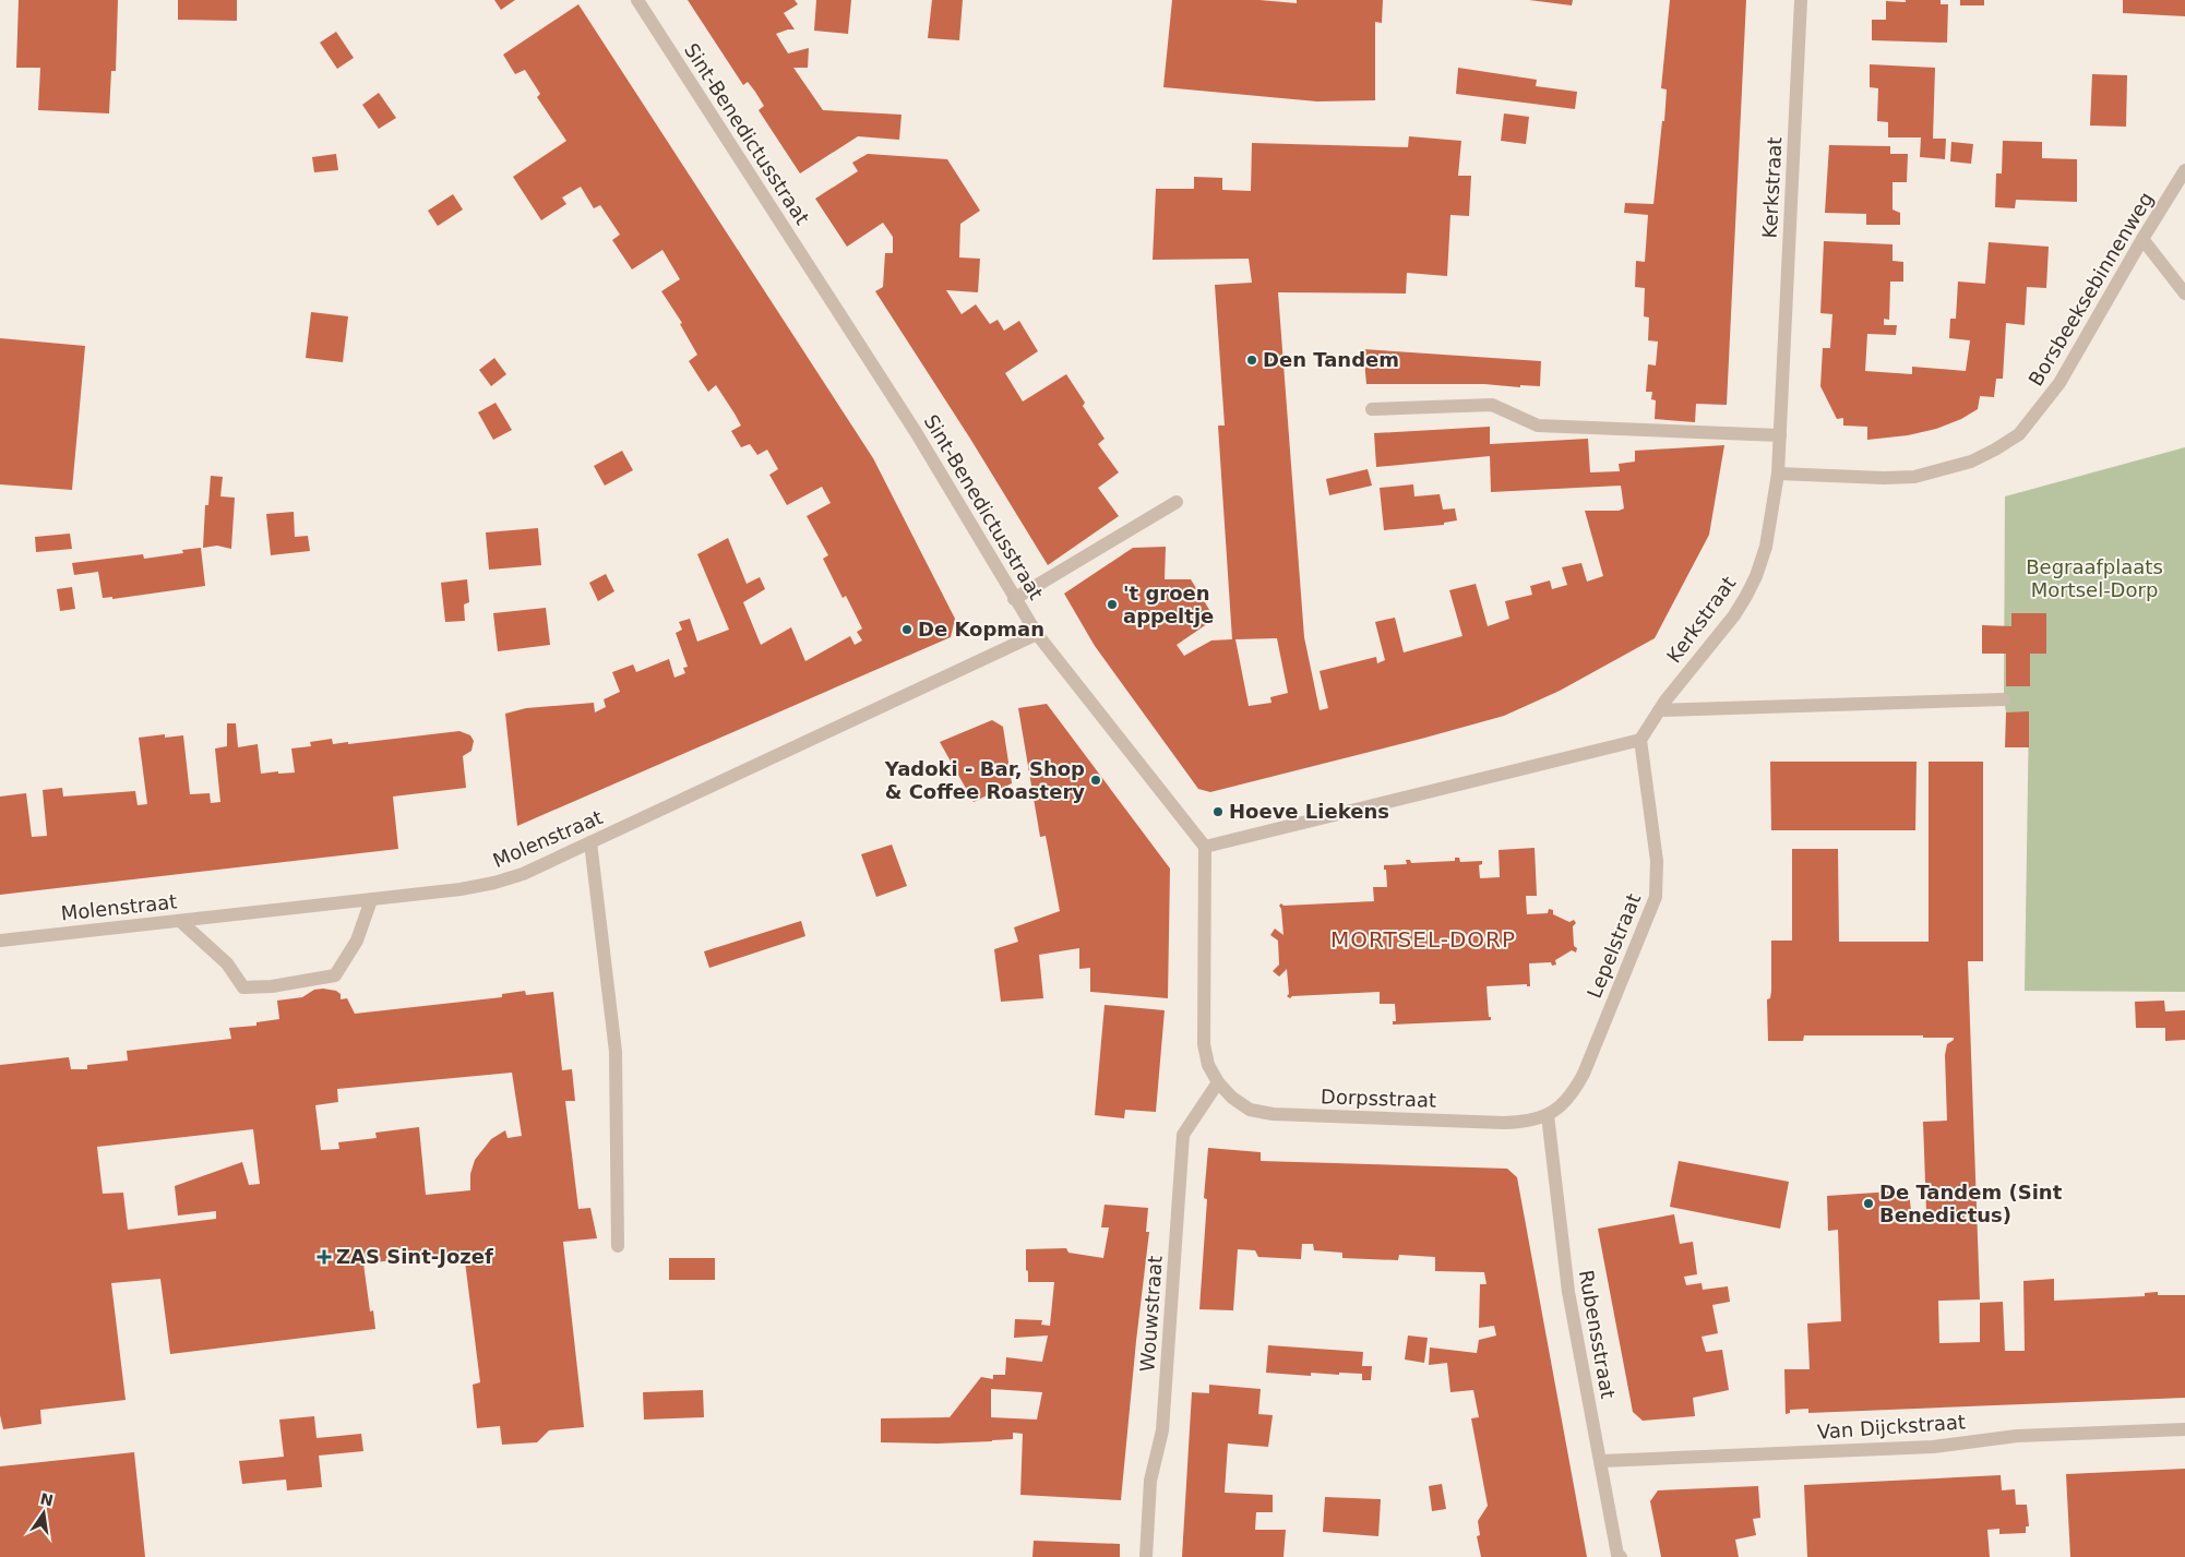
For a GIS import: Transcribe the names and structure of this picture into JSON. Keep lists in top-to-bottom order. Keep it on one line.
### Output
{"streets":{"street":["Sint-Benedictusstraat","Kerkstraat","Borsbeeksebinnenweg","Molenstraat","Lepelstraat","Dorpsstraat","Wouwstraat","Rubensstraat","Van Dijckstraat"]},"crossings":[["Sint-Benedictusstraat","Molenstraat"],["Kerkstraat","Borsbeeksebinnenweg"],["Kerkstraat","Lepelstraat"],["Lepelstraat","Dorpsstraat"],["Lepelstraat","Rubensstraat"],["Dorpsstraat","Wouwstraat"],["Dorpsstraat","Rubensstraat"],["Rubensstraat","Van Dijckstraat"]],"districts":["MORTSEL-DORP"],"parks":["Begraafplaats Mortsel-Dorp"],"places":{"other":["Den Tandem","'t groen appeltje","De Kopman","Yadoki - Bar, Shop & Coffee Roastery","Hoeve Liekens","De Tandem (Sint Benedictus)"],"health":["ZAS Sint-Jozef"]},"north":"top"}
